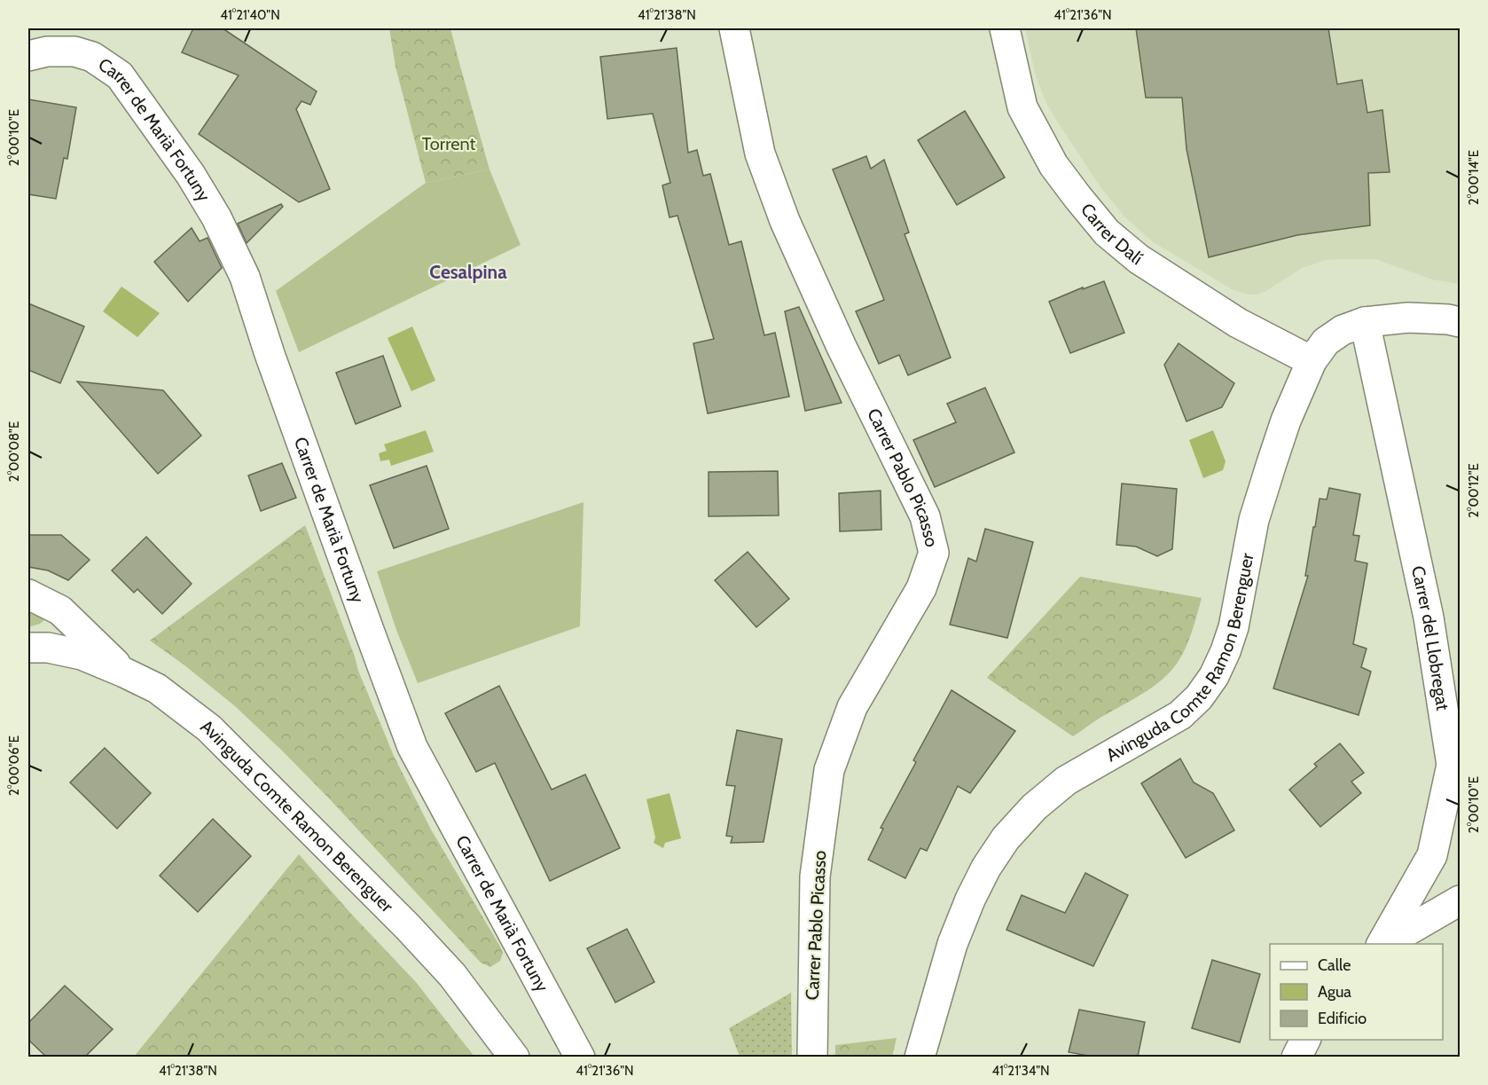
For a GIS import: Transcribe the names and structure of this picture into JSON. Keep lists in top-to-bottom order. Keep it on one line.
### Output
{"streets":{"street":["Carrer de Marià Fortuny","Carrer Dalí","Carrer Pablo Picasso","Carrer del Llobregat","Avinguda Comte Ramon Berenguer"]},"crossings":[["Carrer Dalí","Avinguda Comte Ramon Berenguer"],["Carrer del Llobregat","Avinguda Comte Ramon Berenguer"]],"districts":["Cesalpina"],"parks":["Torrent"],"legend":["Calle","Agua","Edificio"],"coordinates":["41°21'40\"N","41°21'38\"N","41°21'36\"N","2°00'10\"E","2°00'14\"E","2°00'08\"E","2°00'12\"E","2°00'06\"E","41°21'34\"N"]}
